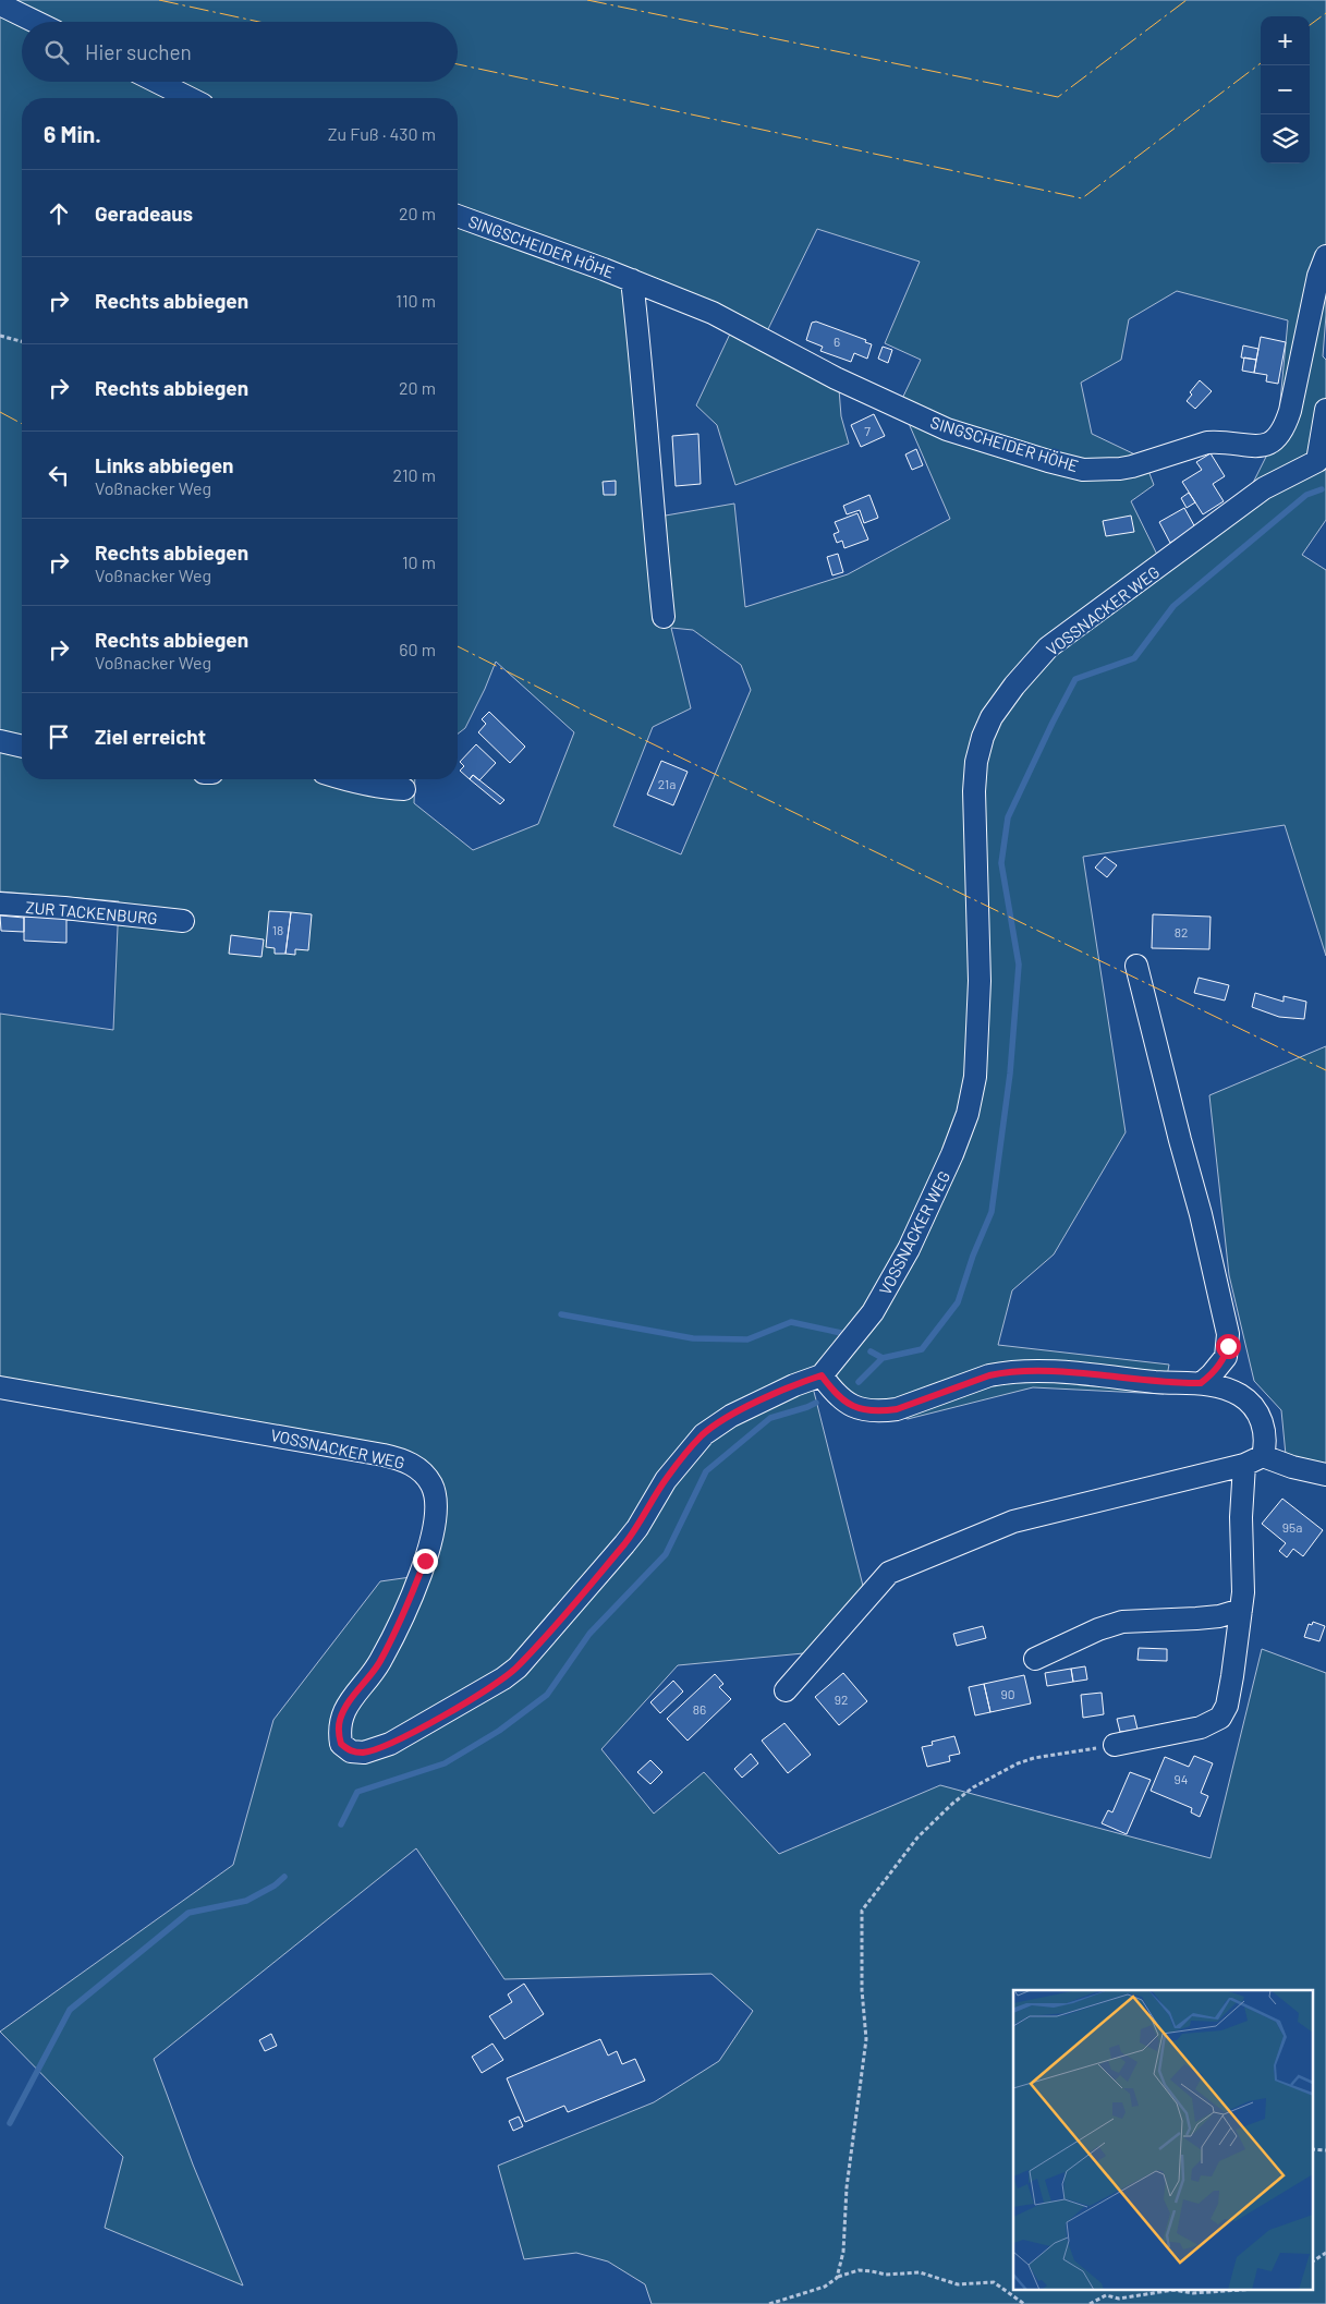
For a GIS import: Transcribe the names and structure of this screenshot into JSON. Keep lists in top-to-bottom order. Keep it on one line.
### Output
{"streets":{"street":["SINGSCHEIDER HÖHE","VOSSNACKER WEG","ZUR TACKENBURG"]},"house_numbers":["6","7","21a","18","82","95a","90","92","86","94"],"page":{"map_buttons":["+","−"],"search":"Hier suchen","heading":["6 Min.","Zu Fuß · 430 m"],"list":[["Geradeaus","20 m"],["Rechts abbiegen","110 m"],["Rechts abbiegen","20 m"],["Links abbiegen","Voßnacker Weg","210 m"],["Rechts abbiegen","Voßnacker Weg","10 m"],["Rechts abbiegen","Voßnacker Weg","60 m"],"Ziel erreicht"]}}
